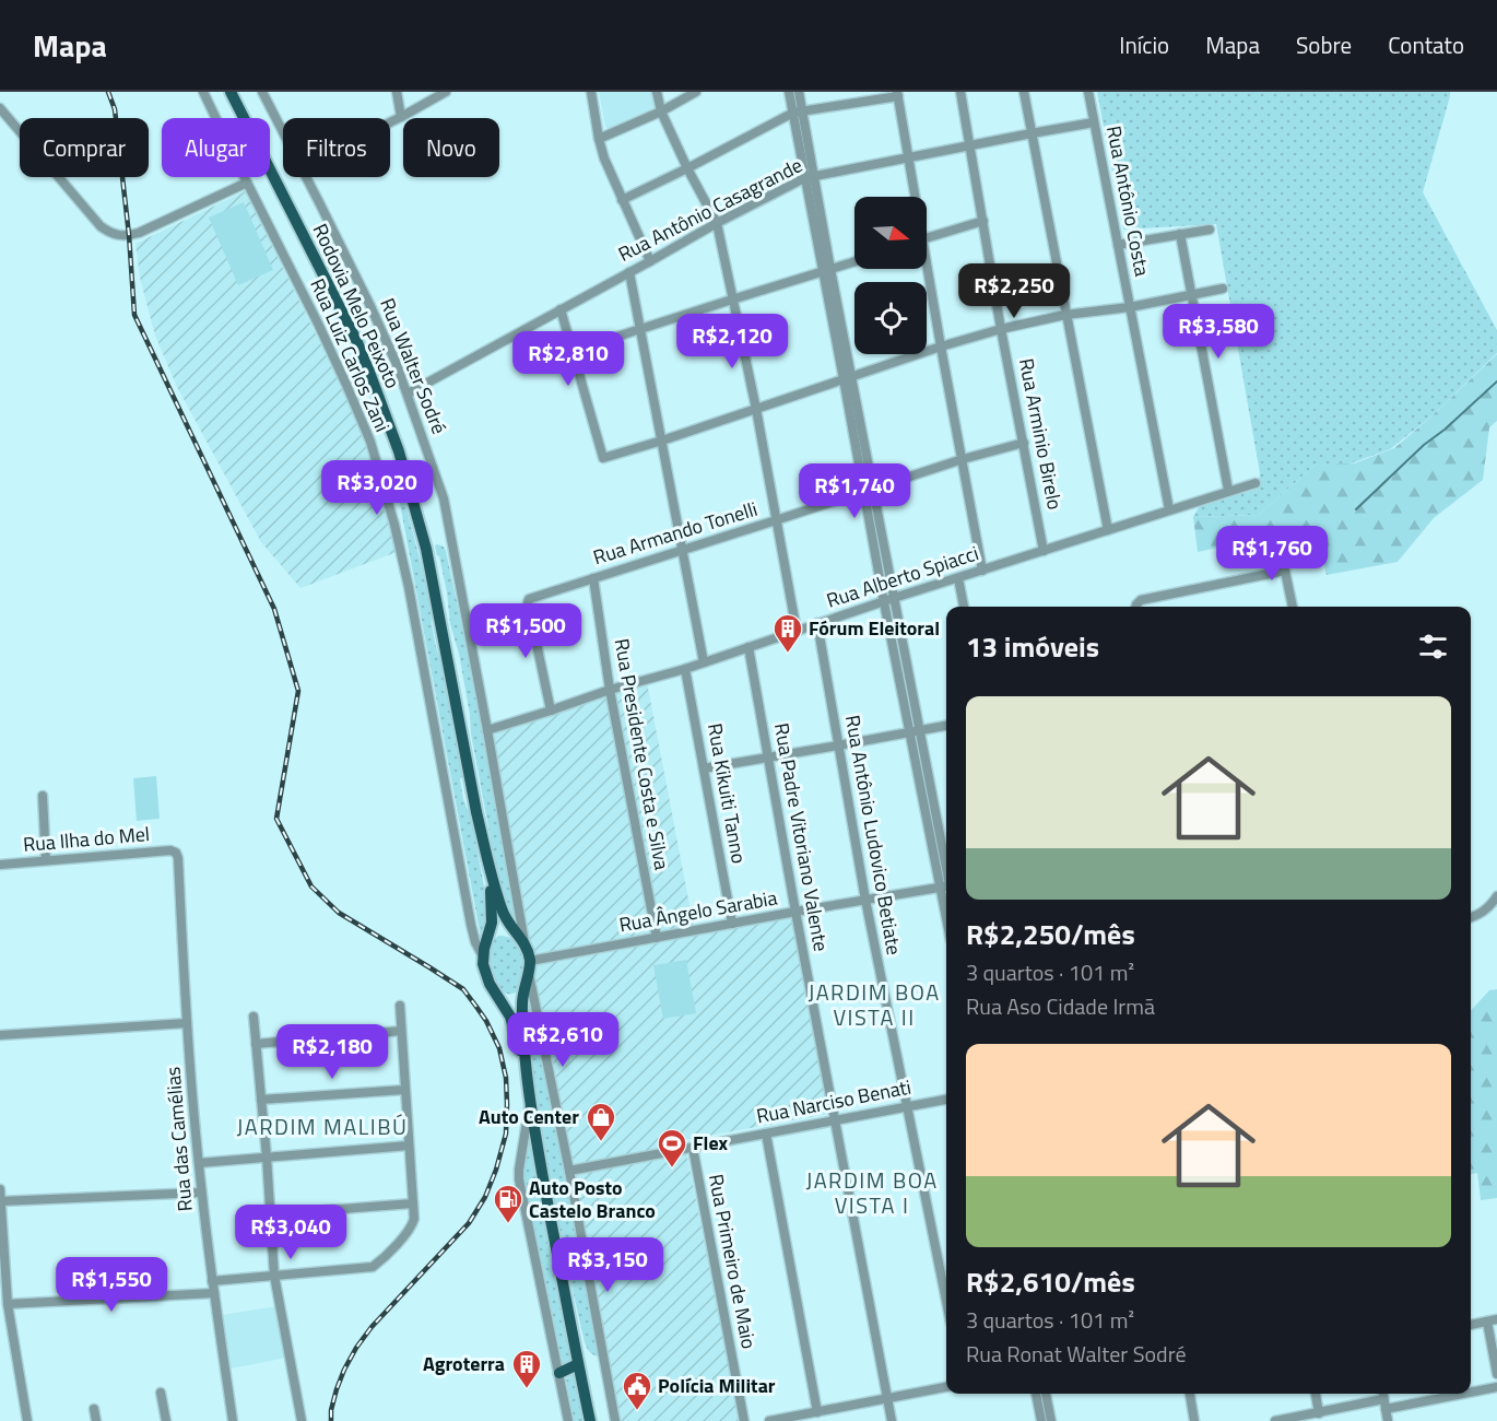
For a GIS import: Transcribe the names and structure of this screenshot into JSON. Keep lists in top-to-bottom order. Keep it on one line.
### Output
{"streets":{"main road":["Rodovia Melo Peixoto"],"street":["Rua Antônio Costa","Rua Antônio Casagrande","Rua Luiz Carlos Zani","Rua Walter Sodré","Rua Arminio Birelo","Rua Armando Tonelli","Rua Alberto Spiacci","Rua Presidente Costa e Silva","Rua Kikuiti Tanno","Rua Antônio Ludovico Betiate","Rua Padre Vitoriano Valente","Rua Ilha do Mel","Rua Ângelo Sarabia","Rua Narciso Benati","Rua das Camélias","Rua Primeiro de Maio"]},"crossings":[["Rua Antônio Costa","Rua Antônio Casagrande"],["Rua Antônio Costa","Rua Alberto Spiacci"],["Rua Antônio Casagrande","Rua Walter Sodré"],["Rua Antônio Casagrande","Rua Arminio Birelo"],["Rodovia Melo Peixoto","Rua Luiz Carlos Zani"],["Rodovia Melo Peixoto","Rua Walter Sodré"],["Rodovia Melo Peixoto","Rua Ângelo Sarabia"],["Rua Luiz Carlos Zani","Rua Walter Sodré"],["Rua Luiz Carlos Zani","Rua Ângelo Sarabia"],["Rua Walter Sodré","Rua Alberto Spiacci"],["Rua Walter Sodré","Rua Ângelo Sarabia"],["Rua Arminio Birelo","Rua Armando Tonelli"],["Rua Arminio Birelo","Rua Alberto Spiacci"],["Rua Armando Tonelli","Rua Alberto Spiacci"],["Rua Armando Tonelli","Rua Presidente Costa e Silva"],["Rua Alberto Spiacci","Rua Presidente Costa e Silva"],["Rua Alberto Spiacci","Rua Kikuiti Tanno"],["Rua Alberto Spiacci","Rua Antônio Ludovico Betiate"],["Rua Alberto Spiacci","Rua Padre Vitoriano Valente"],["Rua Presidente Costa e Silva","Rua Ângelo Sarabia"],["Rua Kikuiti Tanno","Rua Ângelo Sarabia"],["Rua Antônio Ludovico Betiate","Rua Ângelo Sarabia"],["Rua Antônio Ludovico Betiate","Rua Narciso Benati"],["Rua Padre Vitoriano Valente","Rua Ângelo Sarabia"],["Rua Padre Vitoriano Valente","Rua Narciso Benati"],["Rua Ilha do Mel","Rua das Camélias"],["Rua Narciso Benati","Rua Primeiro de Maio"]],"districts":["JARDIM BOA VISTA II","JARDIM MALIBÚ","JARDIM BOA VISTA I"],"places":{"building":["Fórum Eleitoral","Agroterra"],"shop":["Auto Center"],"sports":["Flex"],"fuel station":["Auto Posto Castelo Branco"],"public building":["Polícia Militar"]},"north":"right","page":{"header":"Mapa","nav":["Início","Mapa","Sobre","Contato"],"chip":["Comprar","Alugar","Filtros","Novo"],"price":["R$2,250","R$3,580","R$2,120","R$2,810","R$3,020","R$1,740","R$1,760","R$1,500","R$2,610","R$2,180","R$3,040","R$3,150","R$1,550"],"heading":"13 imóveis","list":[{"name":"R$2,250/mês","note":"3 quartos · 101 m² · Rua Aso Cidade Irmã"},{"name":"R$2,610/mês","note":"3 quartos · 101 m² · Rua Ronat Walter Sodré"}]}}
